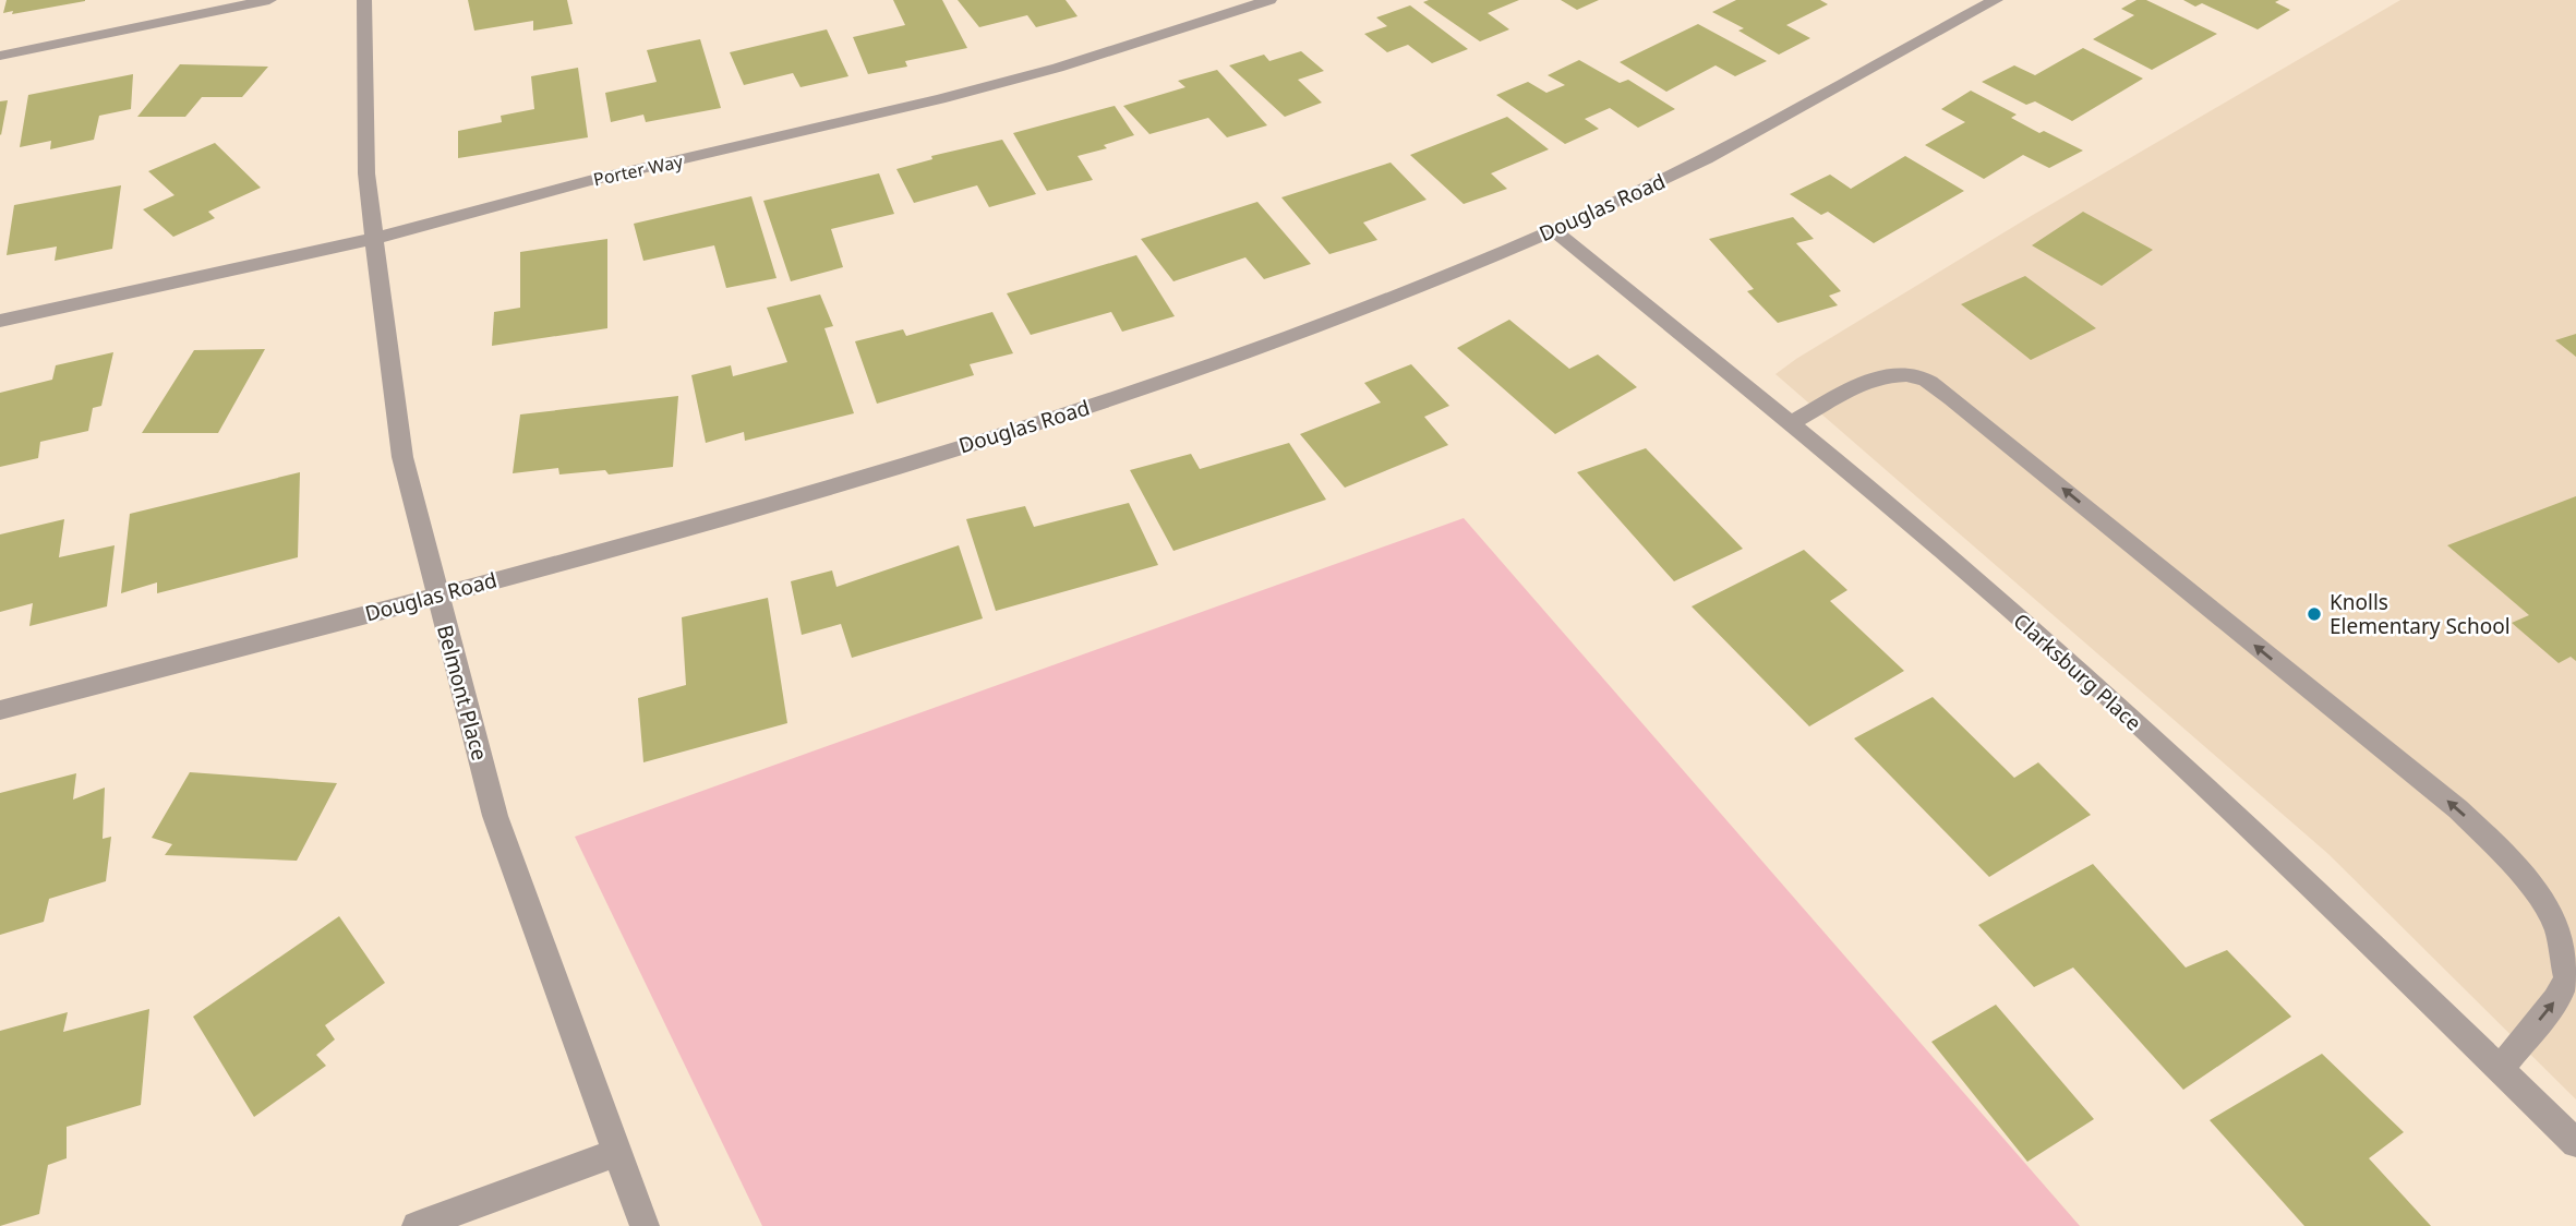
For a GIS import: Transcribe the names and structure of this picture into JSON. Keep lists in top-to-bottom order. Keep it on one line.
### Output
{"streets":{"street":["Porter Way","Douglas Road","Clarksburg Place","Belmont Place"]},"crossings":[["Porter Way","Belmont Place"],["Douglas Road","Clarksburg Place"],["Douglas Road","Belmont Place"]],"places":["Knolls Elementary School"]}
